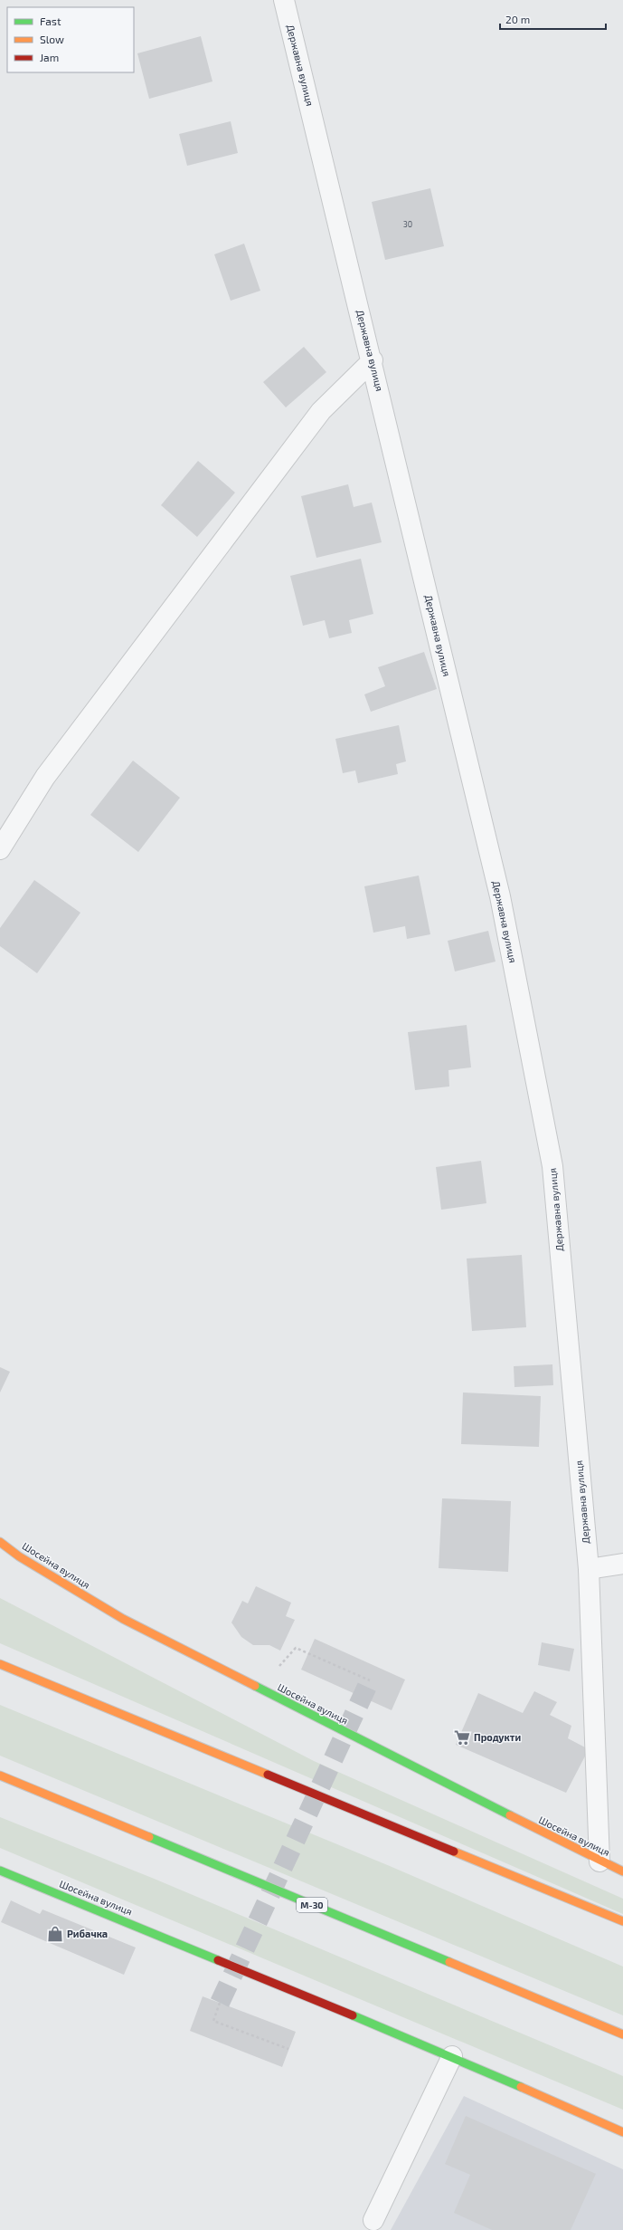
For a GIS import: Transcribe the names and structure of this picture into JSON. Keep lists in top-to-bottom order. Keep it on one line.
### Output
{"streets":{"main road":["Шосейна вулиця","М-30"],"street":["Державна вулиця"]},"crossings":[["Державна вулиця","Шосейна вулиця"]],"places":{"supermarket":["Продукти"],"shop":["Рибачка"]},"house_numbers":["30"],"legend":["Fast","Slow","Jam"],"scale_bar":"20 m"}
